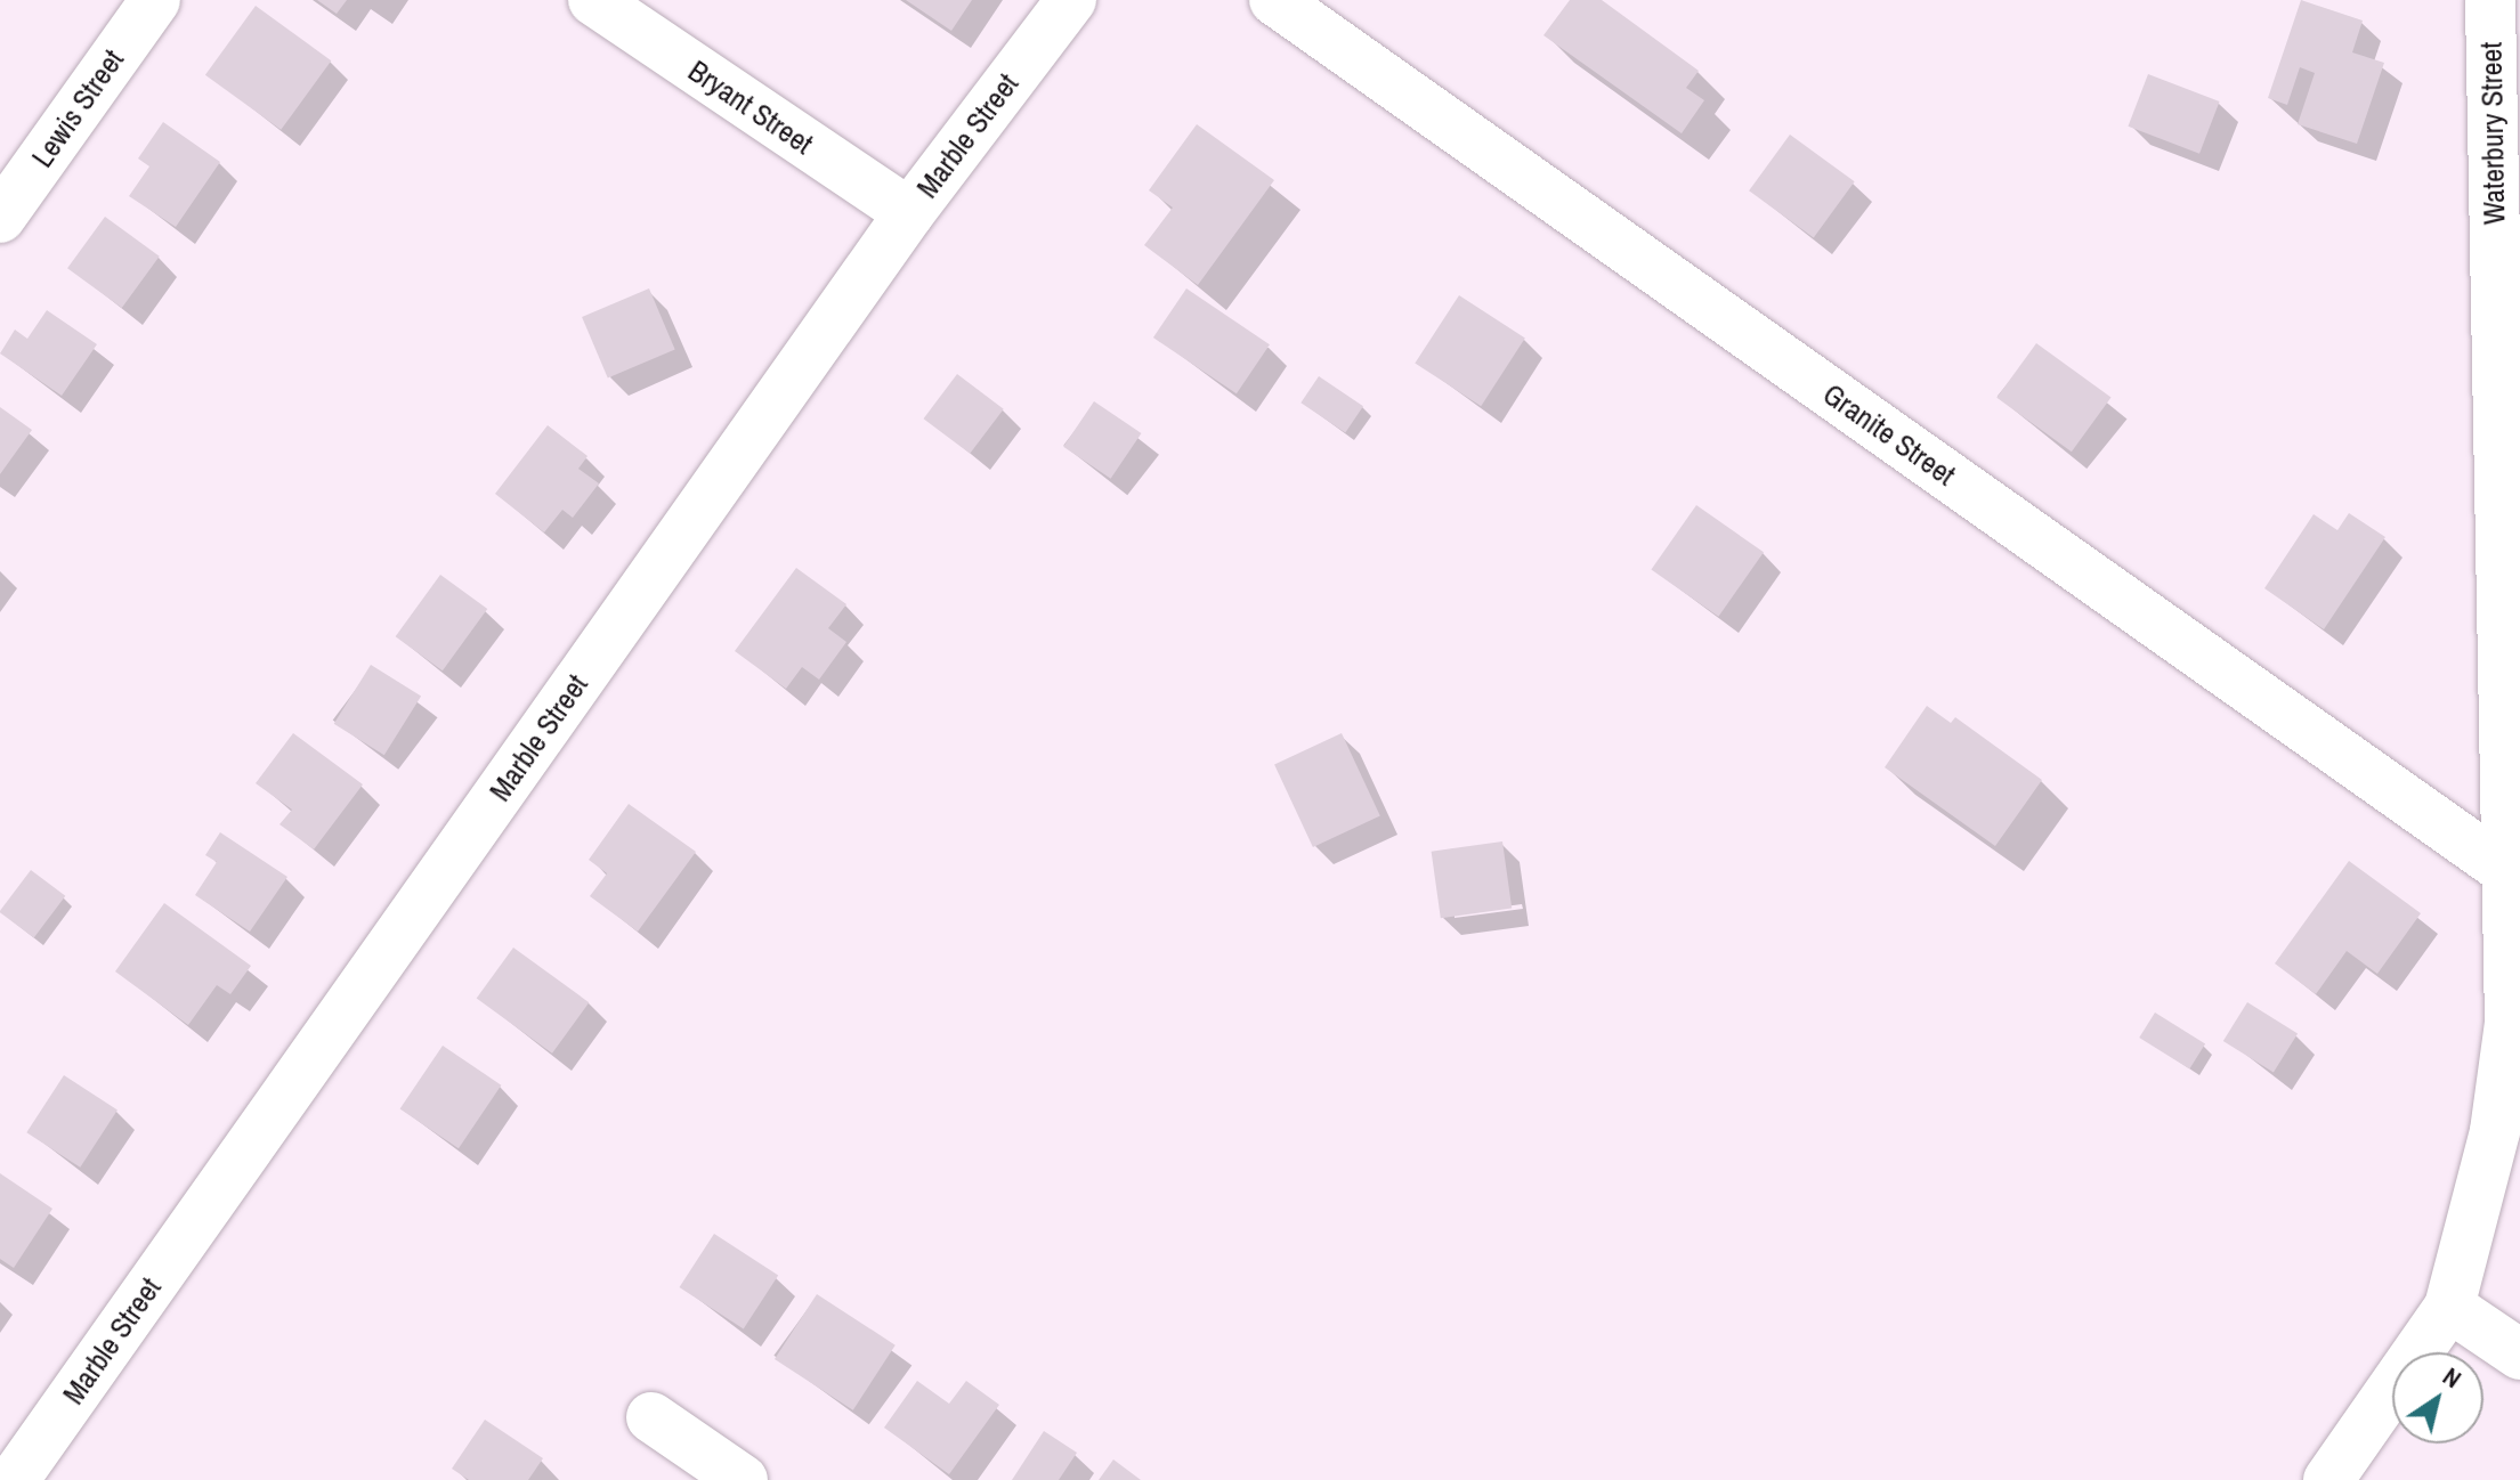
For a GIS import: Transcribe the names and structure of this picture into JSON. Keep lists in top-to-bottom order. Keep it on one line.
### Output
{"streets":{"street":["Bryant Street","Lewis Street","Waterbury Street","Marble Street","Granite Street"]},"crossings":[["Bryant Street","Marble Street"],["Waterbury Street","Granite Street"]],"north":"top right"}
